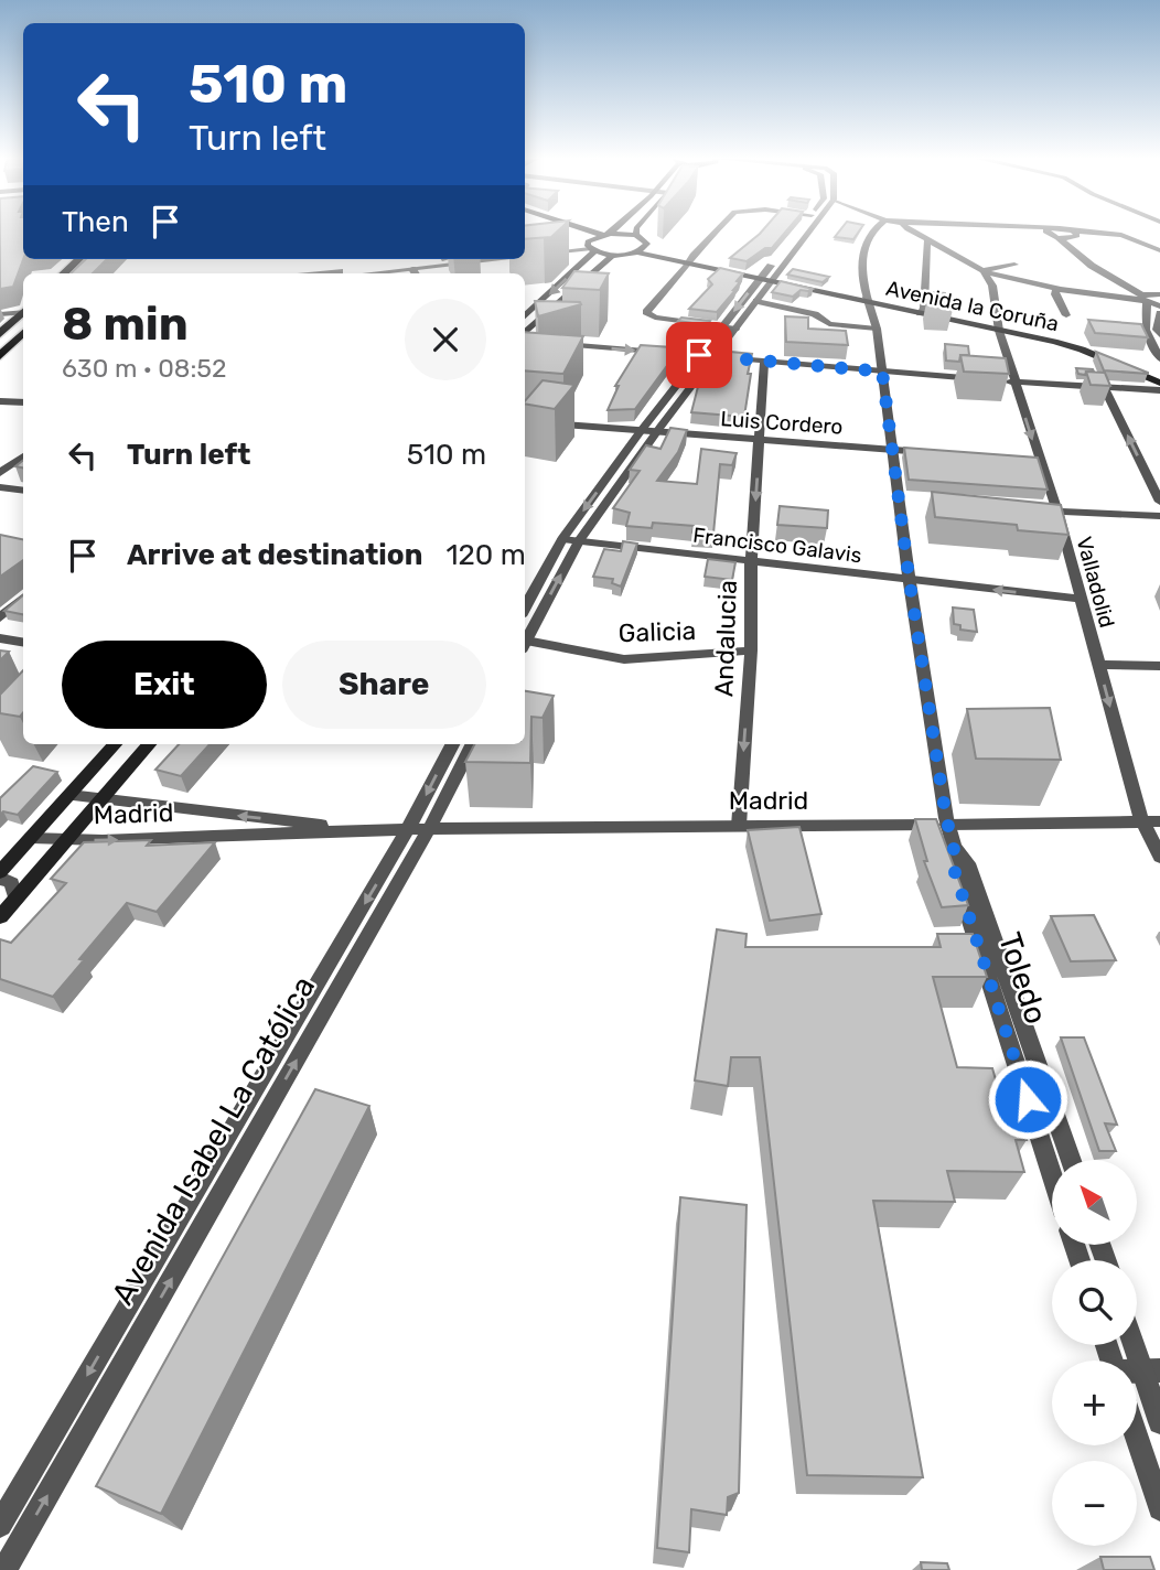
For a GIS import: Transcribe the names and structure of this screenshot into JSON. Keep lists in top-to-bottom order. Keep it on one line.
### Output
{"streets":{"main road":["Avenida la Coruña"],"street":["Luis Cordero","Francisco Galavis","Valladolid","Galicia","Andalucia","Madrid","Toledo","Avenida Isabel La Católica"]},"crossings":[["Avenida la Coruña","Valladolid"],["Avenida la Coruña","Toledo"],["Luis Cordero","Andalucia"],["Luis Cordero","Toledo"],["Francisco Galavis","Valladolid"],["Francisco Galavis","Andalucia"],["Francisco Galavis","Toledo"],["Valladolid","Madrid"],["Galicia","Andalucia"],["Andalucia","Madrid"],["Madrid","Toledo"],["Madrid","Avenida Isabel La Católica"]],"one_way":["Valladolid","Andalucia"],"north":"top left","page":{"turn":["510 m","Turn left"],"then":"Then","heading":["8 min","630 m · 08:52"],"list":[{"name":"Turn left","value":"510 m"},{"name":"Arrive at destination","value":"120 m"}],"buttons":["Exit","Share"],"map_buttons":["+","−"]}}
